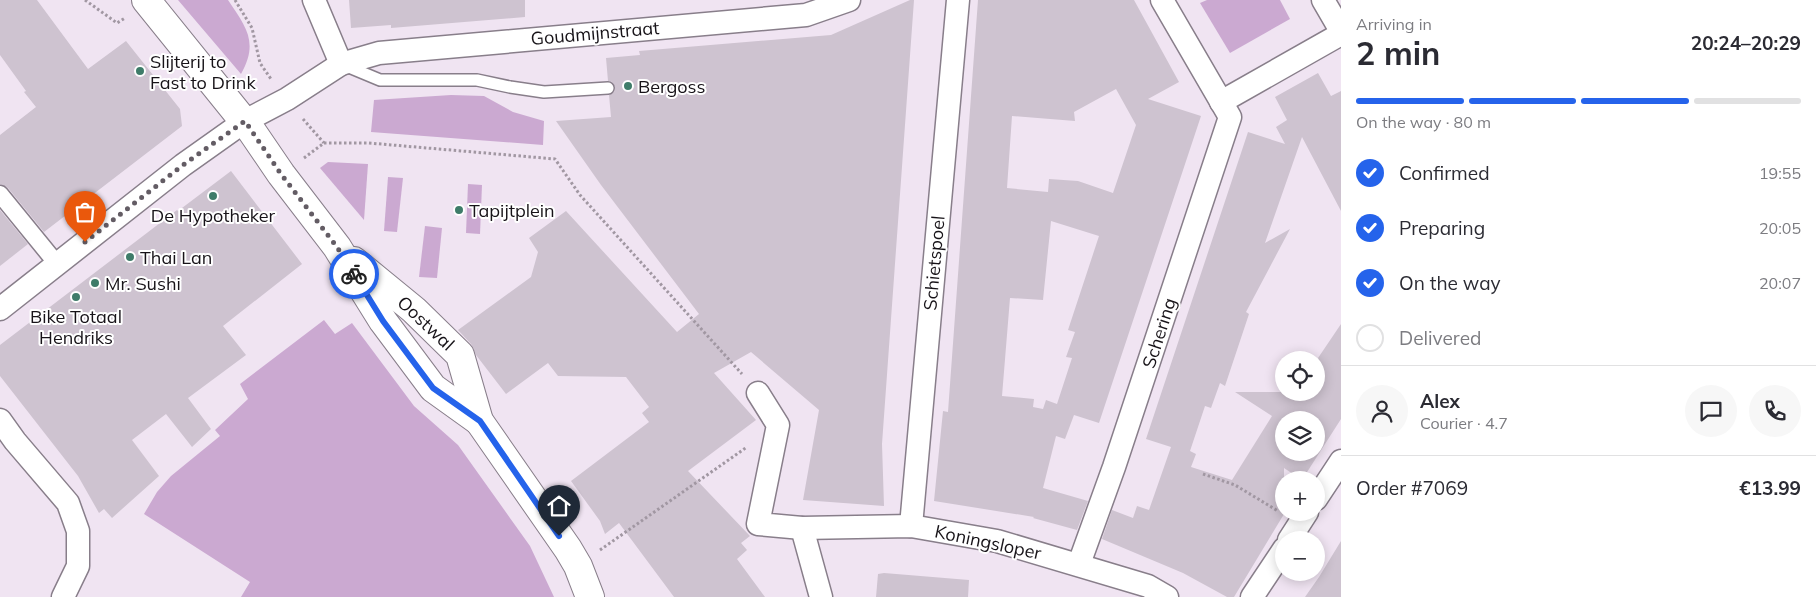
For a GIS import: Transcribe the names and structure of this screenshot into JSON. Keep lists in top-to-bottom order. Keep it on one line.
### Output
{"streets":{"street":["Goudmijnstraat","Schietspoel","Oostwal","Schering","Koningsloper"]},"crossings":[["Goudmijnstraat","Oostwal"],["Schietspoel","Koningsloper"],["Schering","Koningsloper"]],"places":["Slijterij to Fast to Drink","Bergoss","De Hypotheker","Tapijtplein","Thai Lan","Mr. Sushi","Bike Totaal Hendriks"],"page":{"heading":["2 min","Arriving in","20:24–20:29"],"panel":["Alex","Courier · 4.7","Order #7069","€13.99"],"bar":"On the way · 80 m","list":[["Confirmed","19:55"],["Preparing","20:05"],["On the way","20:07"],"Delivered"],"map_buttons":["+","−"]}}
